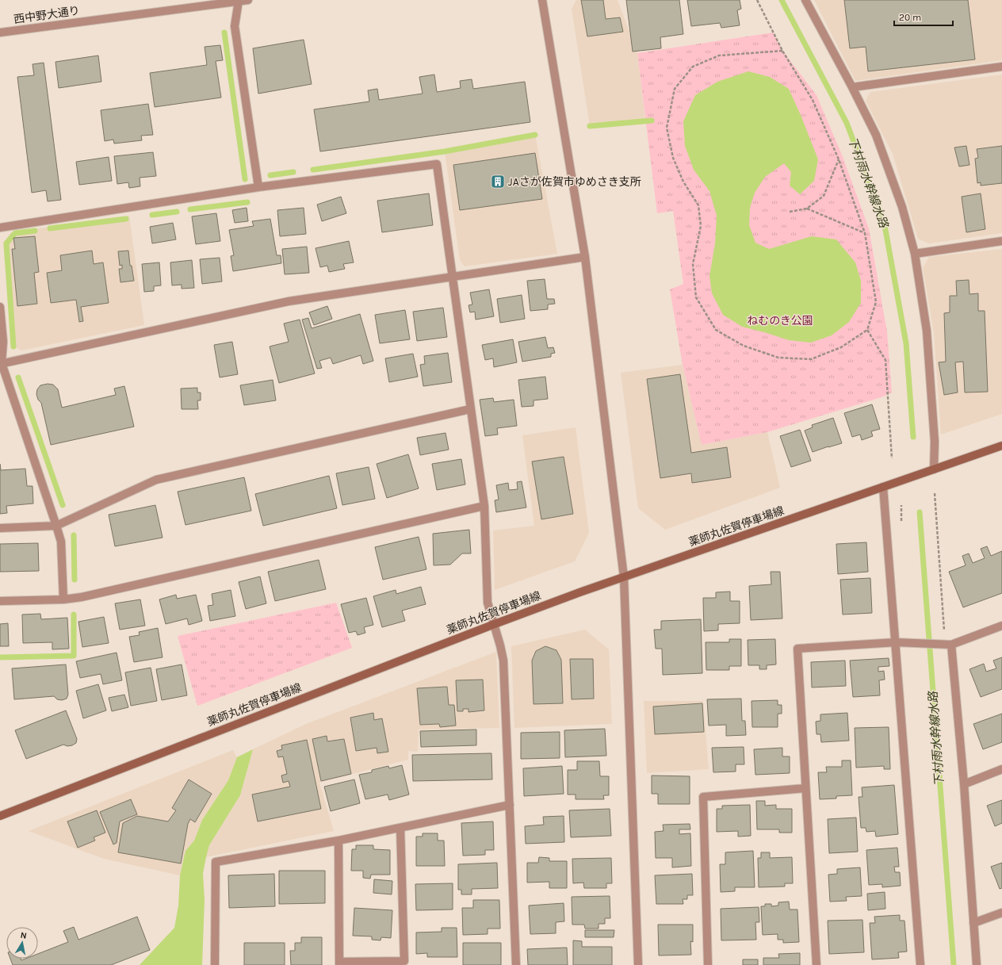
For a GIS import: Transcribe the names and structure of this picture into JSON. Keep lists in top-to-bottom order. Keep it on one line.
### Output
{"streets":{"main road":["薬師丸佐賀停車場線"],"street":["西中野大通り"]},"water":["下村雨水幹線水路"],"parks":["ねむのき公園"],"places":{"building":["JAさが佐賀市ゆめさき支所"]},"scale_bar":"20 m","north":"top"}
